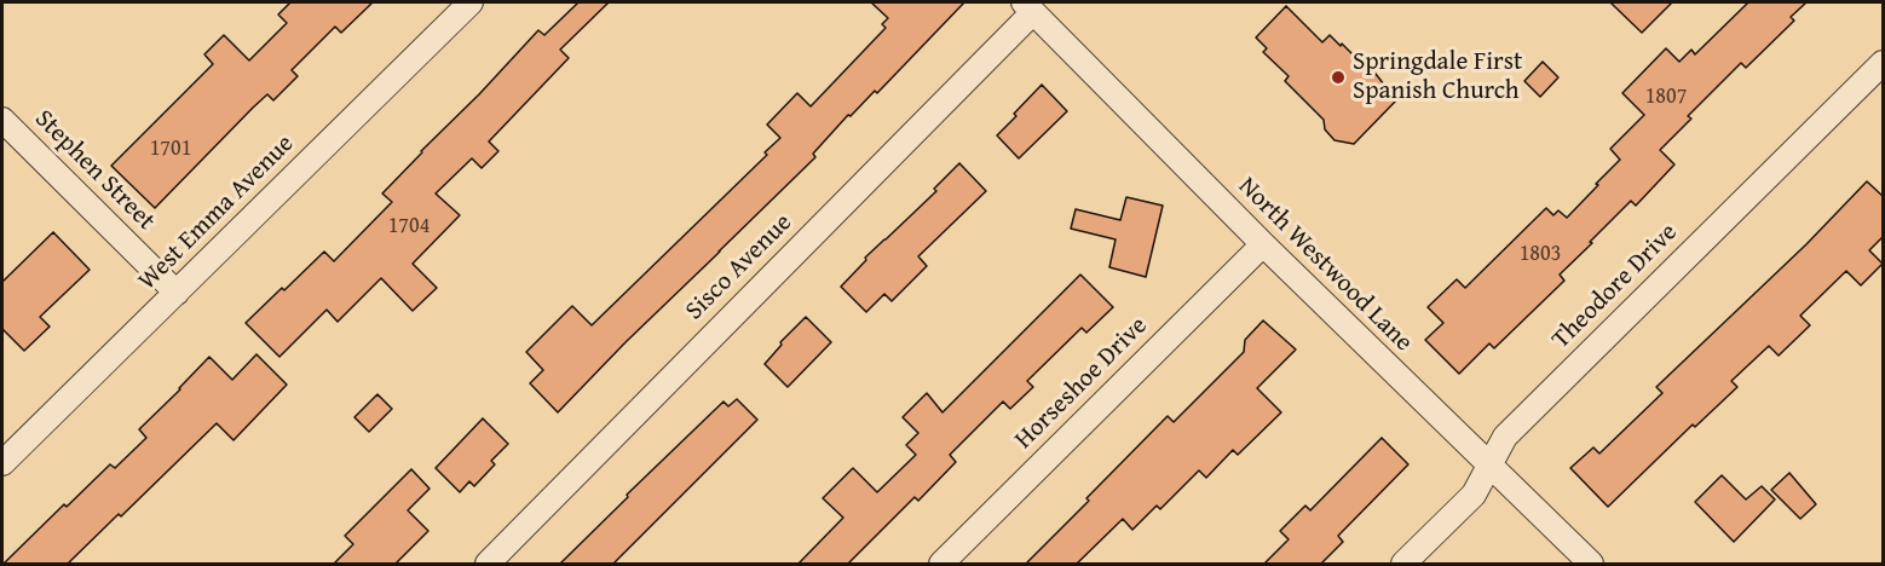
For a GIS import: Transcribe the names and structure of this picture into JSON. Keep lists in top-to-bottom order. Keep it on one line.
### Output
{"streets":{"street":["Stephen Street","West Emma Avenue","North Westwood Lane","Sisco Avenue","Theodore Drive","Horseshoe Drive"]},"crossings":[["Stephen Street","West Emma Avenue"],["North Westwood Lane","Sisco Avenue"],["North Westwood Lane","Theodore Drive"],["North Westwood Lane","Horseshoe Drive"]],"places":["Springdale First Spanish Church"],"house_numbers":["1807","1701","1704","1803"]}
